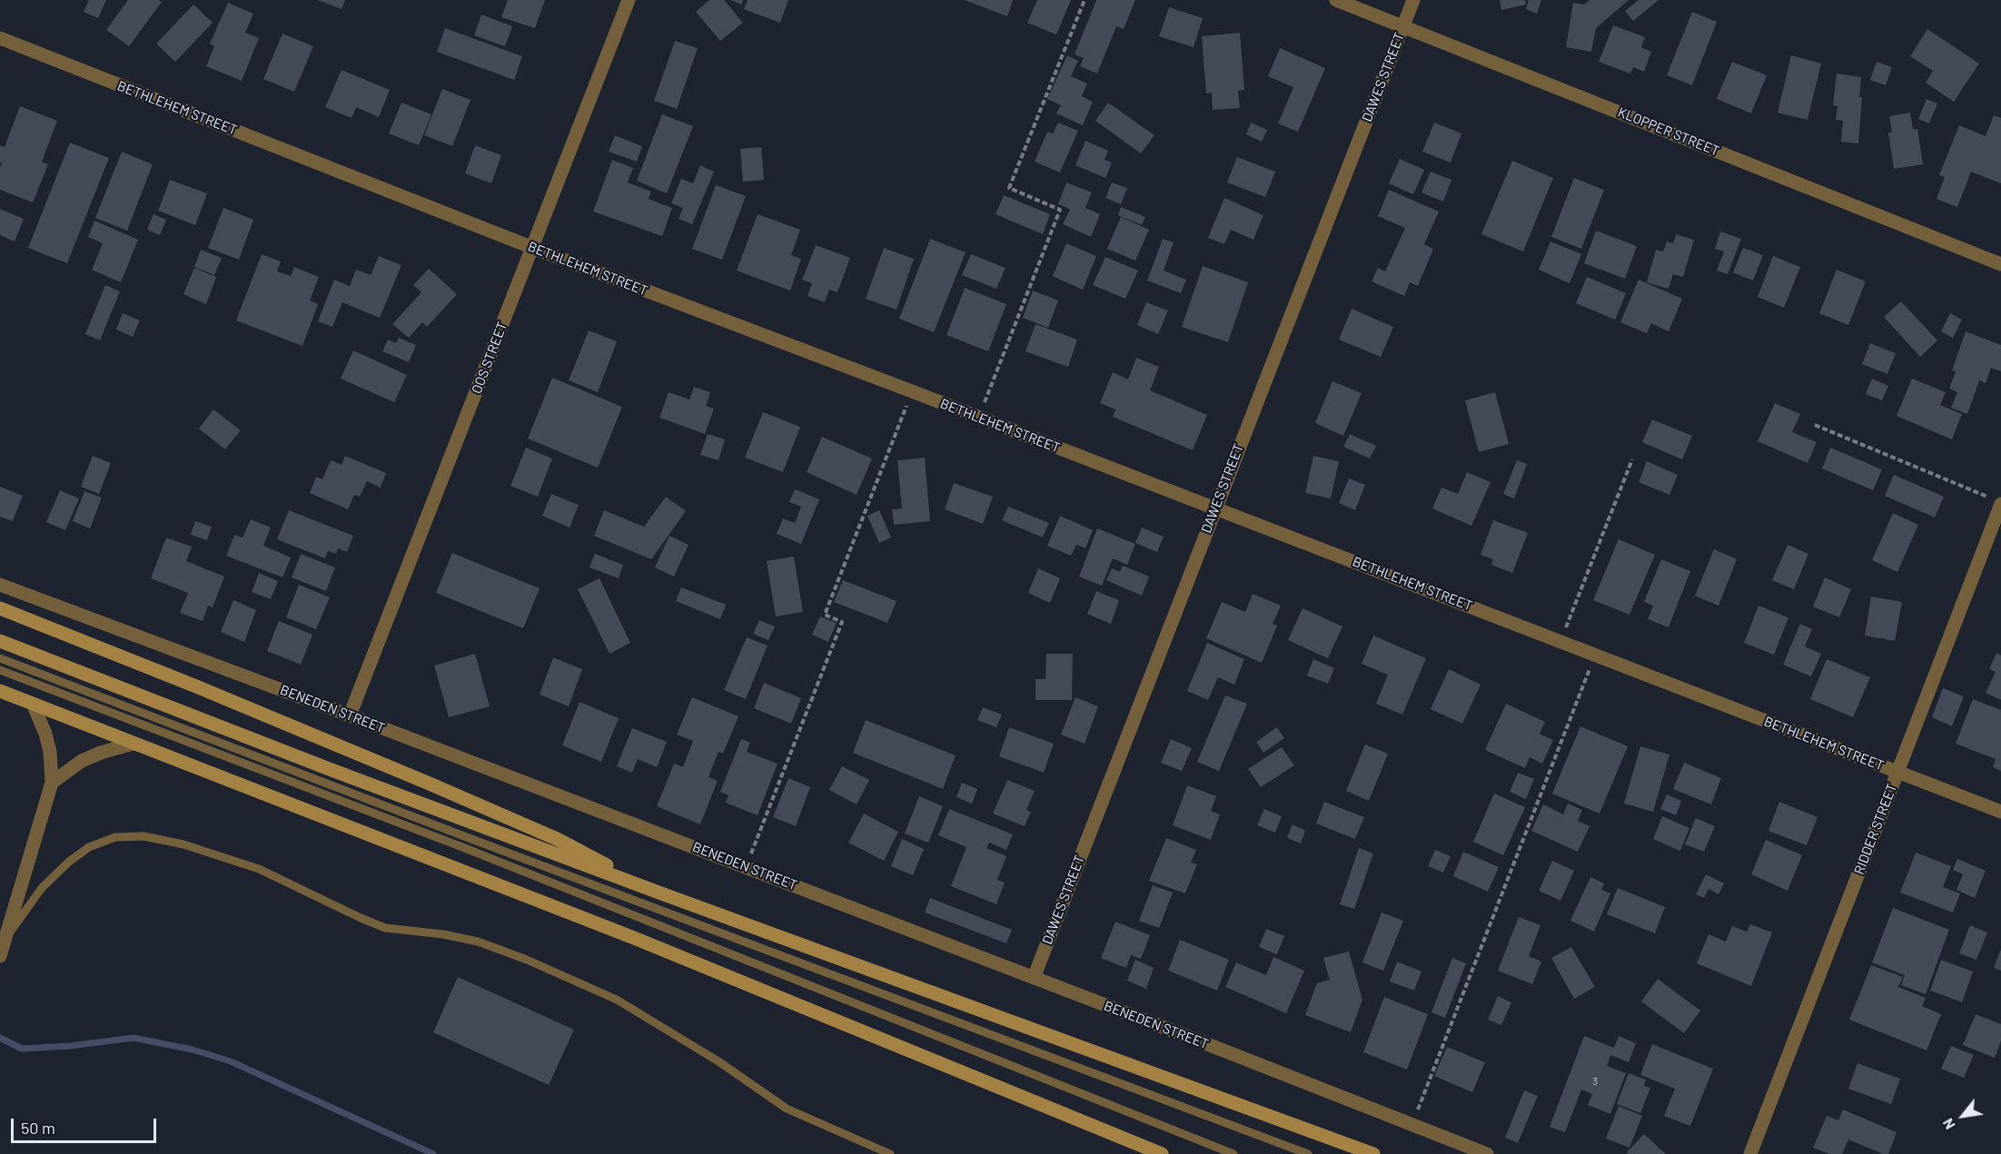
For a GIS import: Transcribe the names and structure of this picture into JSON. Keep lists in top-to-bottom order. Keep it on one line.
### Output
{"streets":{"street":["DAWES STREET","BETHLEHEM STREET","KLOPPER STREET","OOS STREET","BENEDEN STREET","RIDDER STREET"]},"crossings":[["DAWES STREET","BETHLEHEM STREET"],["DAWES STREET","KLOPPER STREET"],["DAWES STREET","BENEDEN STREET"],["BETHLEHEM STREET","OOS STREET"],["BETHLEHEM STREET","RIDDER STREET"],["OOS STREET","BENEDEN STREET"]],"house_numbers":["3"],"scale_bar":"50 m","north":"bottom left"}
